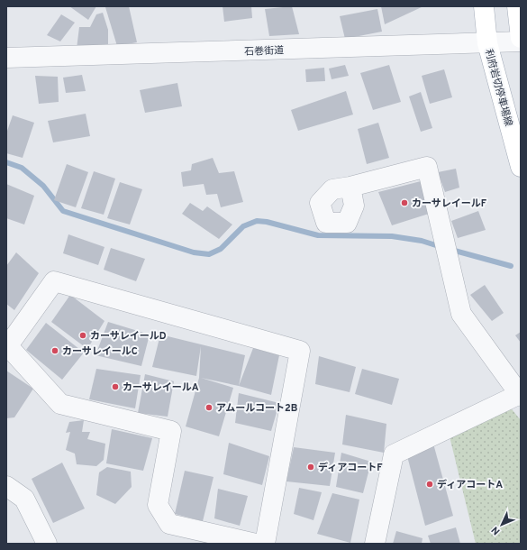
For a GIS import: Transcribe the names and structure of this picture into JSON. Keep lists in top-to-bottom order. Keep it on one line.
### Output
{"streets":{"main road":["利府岩切停車場線"],"street":["石巻街道"]},"crossings":[["石巻街道","利府岩切停車場線"]],"places":["カーサレイールF","カーサレイールD","カーサレイールC","カーサレイールA","アムールコート2B","ディアコートF","ディアコートA"],"north":"bottom left"}
